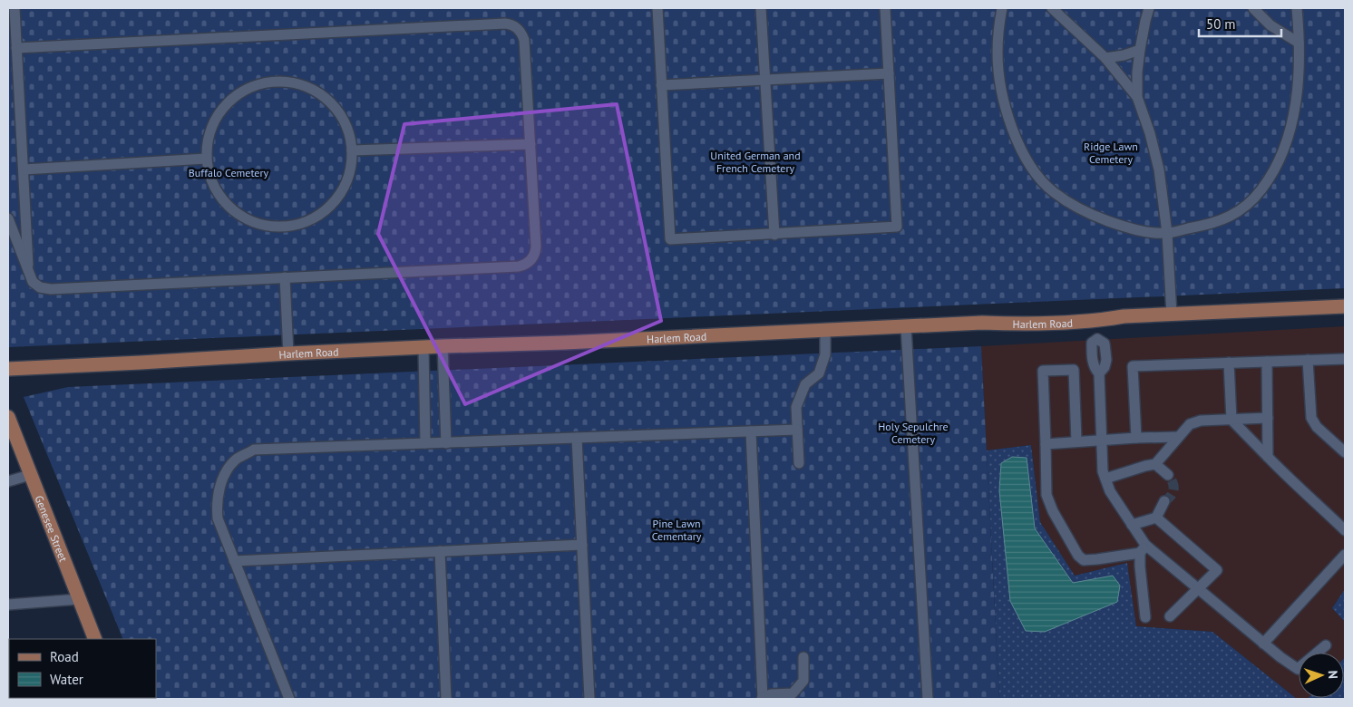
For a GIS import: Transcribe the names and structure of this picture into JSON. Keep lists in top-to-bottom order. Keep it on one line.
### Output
{"streets":{"main road":["Harlem Road","Genesee Street"]},"parks":["Ridge Lawn Cemetery","United German and French Cemetery","Buffalo Cemetery","Holy Sepulchre Cemetery","Pine Lawn Cementary"],"legend":["Road","Water"],"scale_bar":"50 m","north":"right"}
